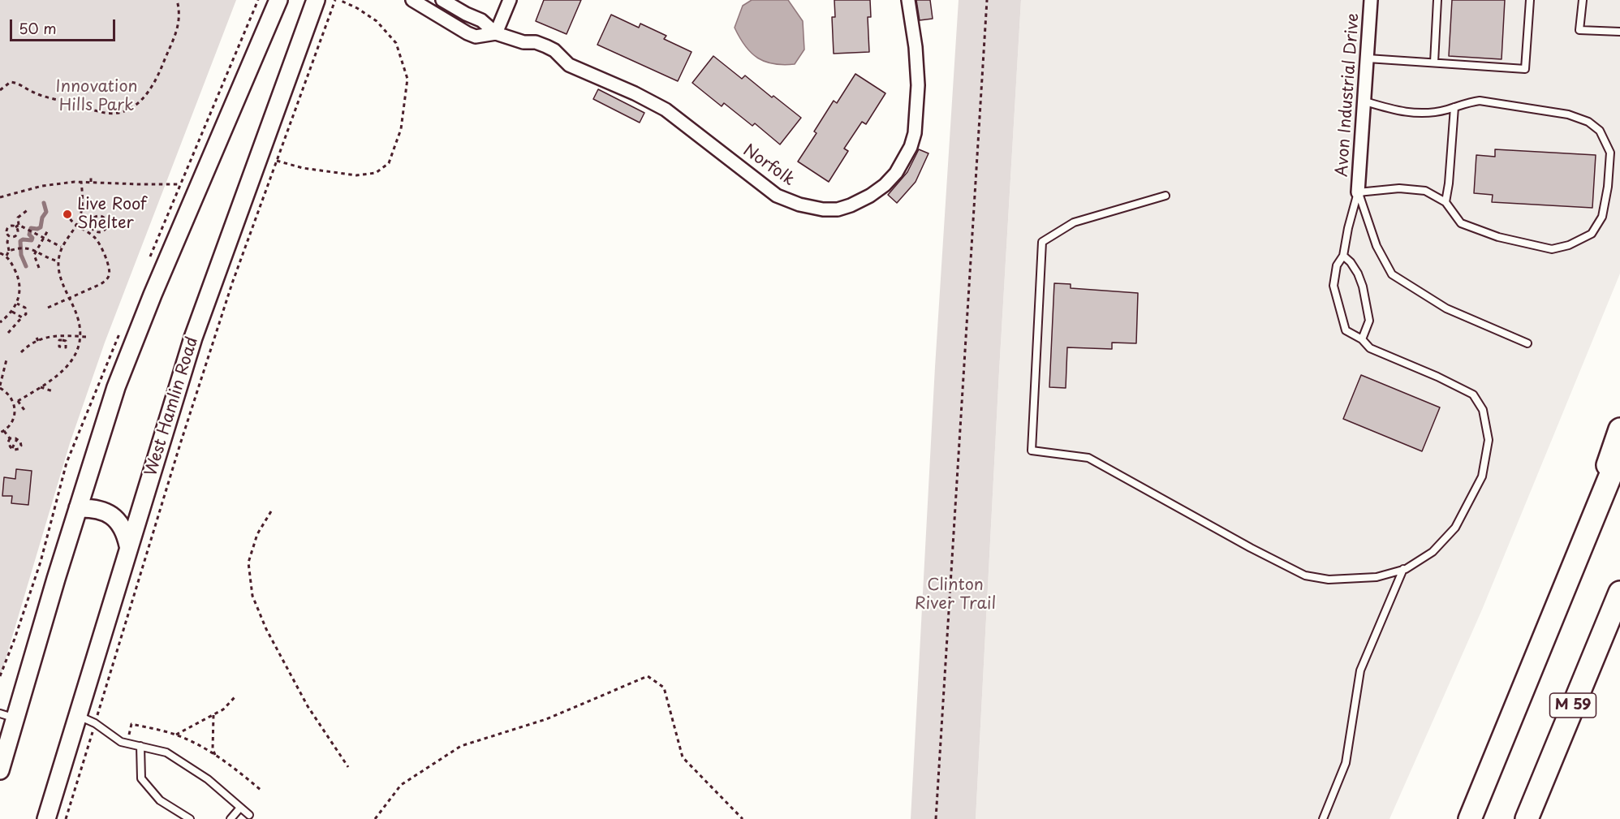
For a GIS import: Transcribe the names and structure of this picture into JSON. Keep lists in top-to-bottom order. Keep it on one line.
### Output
{"streets":{"highway":["M 59"],"main road":["West Hamlin Road"],"street":["Avon Industrial Drive","Norfolk"]},"parks":["Innovation Hills Park","Clinton River Trail"],"places":["Live Roof Shelter"],"scale_bar":"50 m"}
